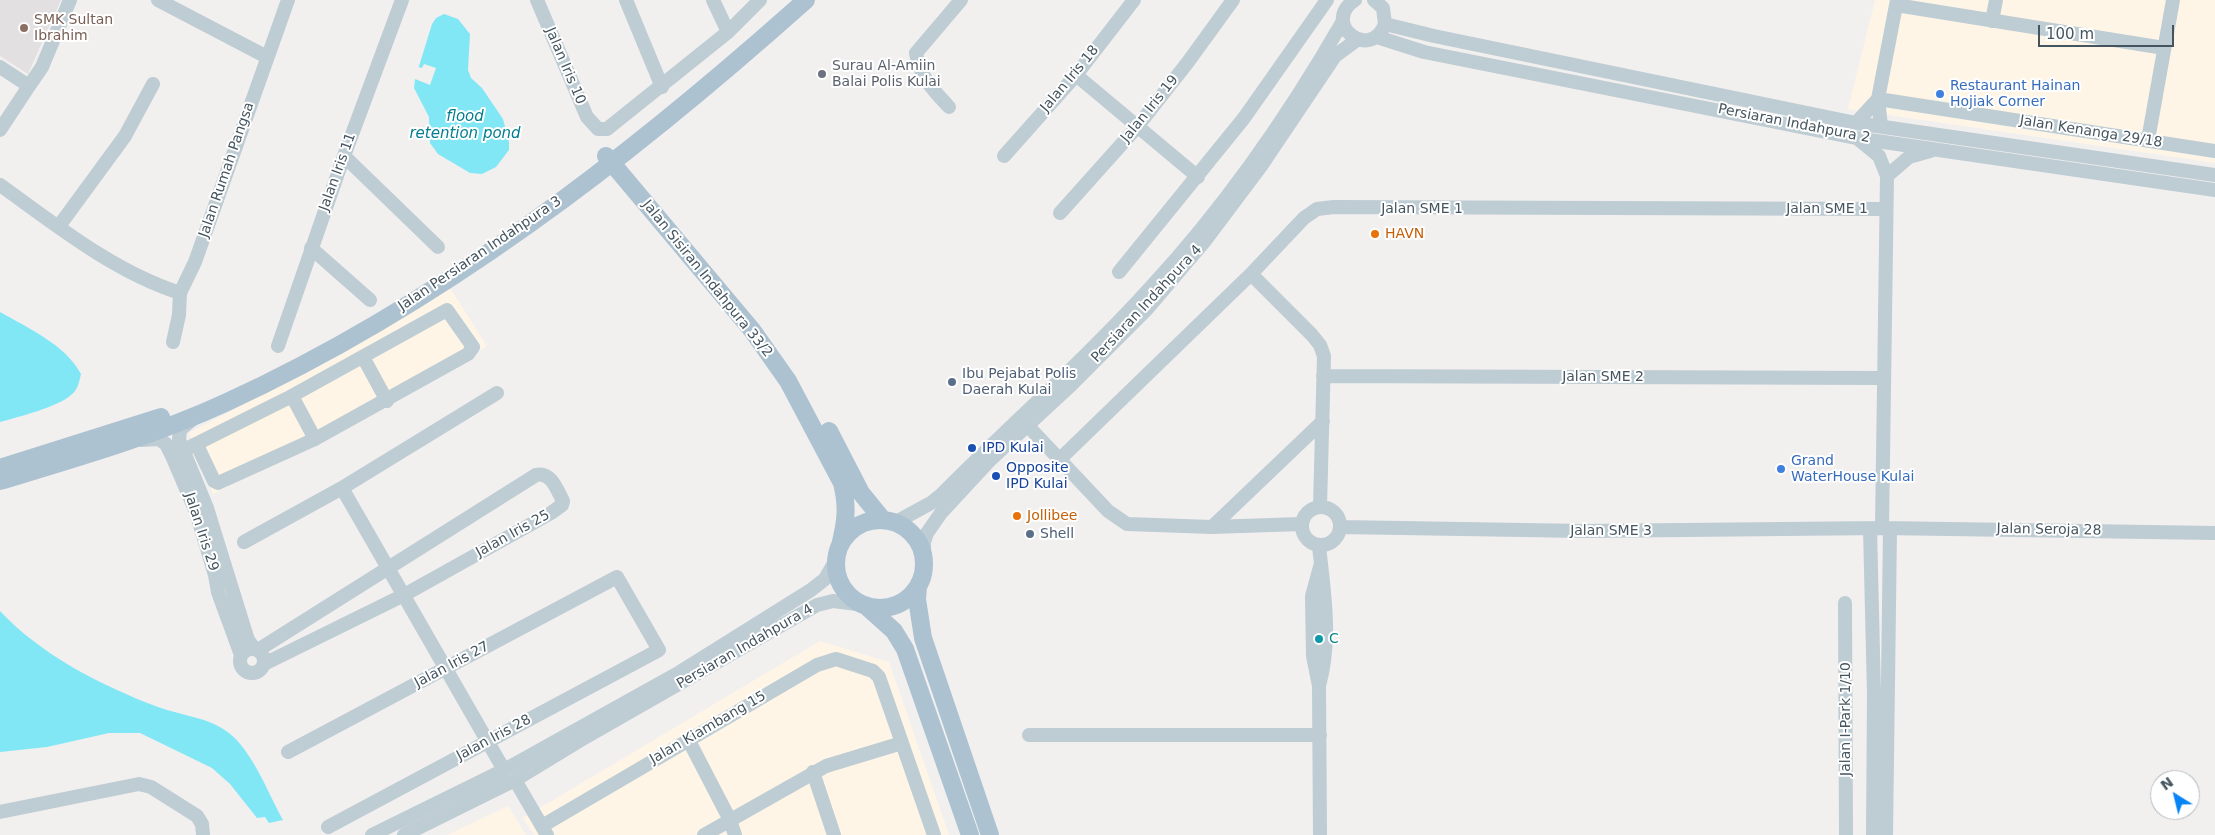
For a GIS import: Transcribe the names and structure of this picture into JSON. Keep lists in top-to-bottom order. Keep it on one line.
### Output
{"streets":{"main road":["Jalan Persiaran Indahpura 3","Jalan Sisiran Indahpura 33/2"],"street":["Jalan Iris 10","Jalan Iris 18","Jalan Iris 19","Persiaran Indahpura 2","Jalan Kenanga 29/18","Jalan Rumah Pangsa","Jalan Iris 11","Jalan SME 1","Persiaran Indahpura 4","Jalan SME 2","Jalan Seroja 28","Jalan SME 3","Jalan Iris 29","Jalan Iris 25","Jalan Iris 27","Jalan I-Park 1/10","Jalan Kiambang 15","Jalan Iris 28"]},"crossings":[["Jalan Persiaran Indahpura 3","Jalan Sisiran Indahpura 33/2"],["Jalan Persiaran Indahpura 3","Jalan Iris 29"],["Jalan Sisiran Indahpura 33/2","Persiaran Indahpura 4"],["Jalan Seroja 28","Jalan SME 3"],["Jalan Iris 29","Jalan Iris 25"],["Jalan Iris 27","Jalan Iris 28"]],"water":["flood retention pond"],"places":["SMK Sultan Ibrahim","Surau Al-Amiin Balai Polis Kulai","Restaurant Hainan Hojiak Corner","HAVN","Ibu Pejabat Polis Daerah Kulai","IPD Kulai","Grand WaterHouse Kulai","Opposite IPD Kulai","Jollibee","Shell","C"],"scale_bar":"100 m","north":"top left"}
